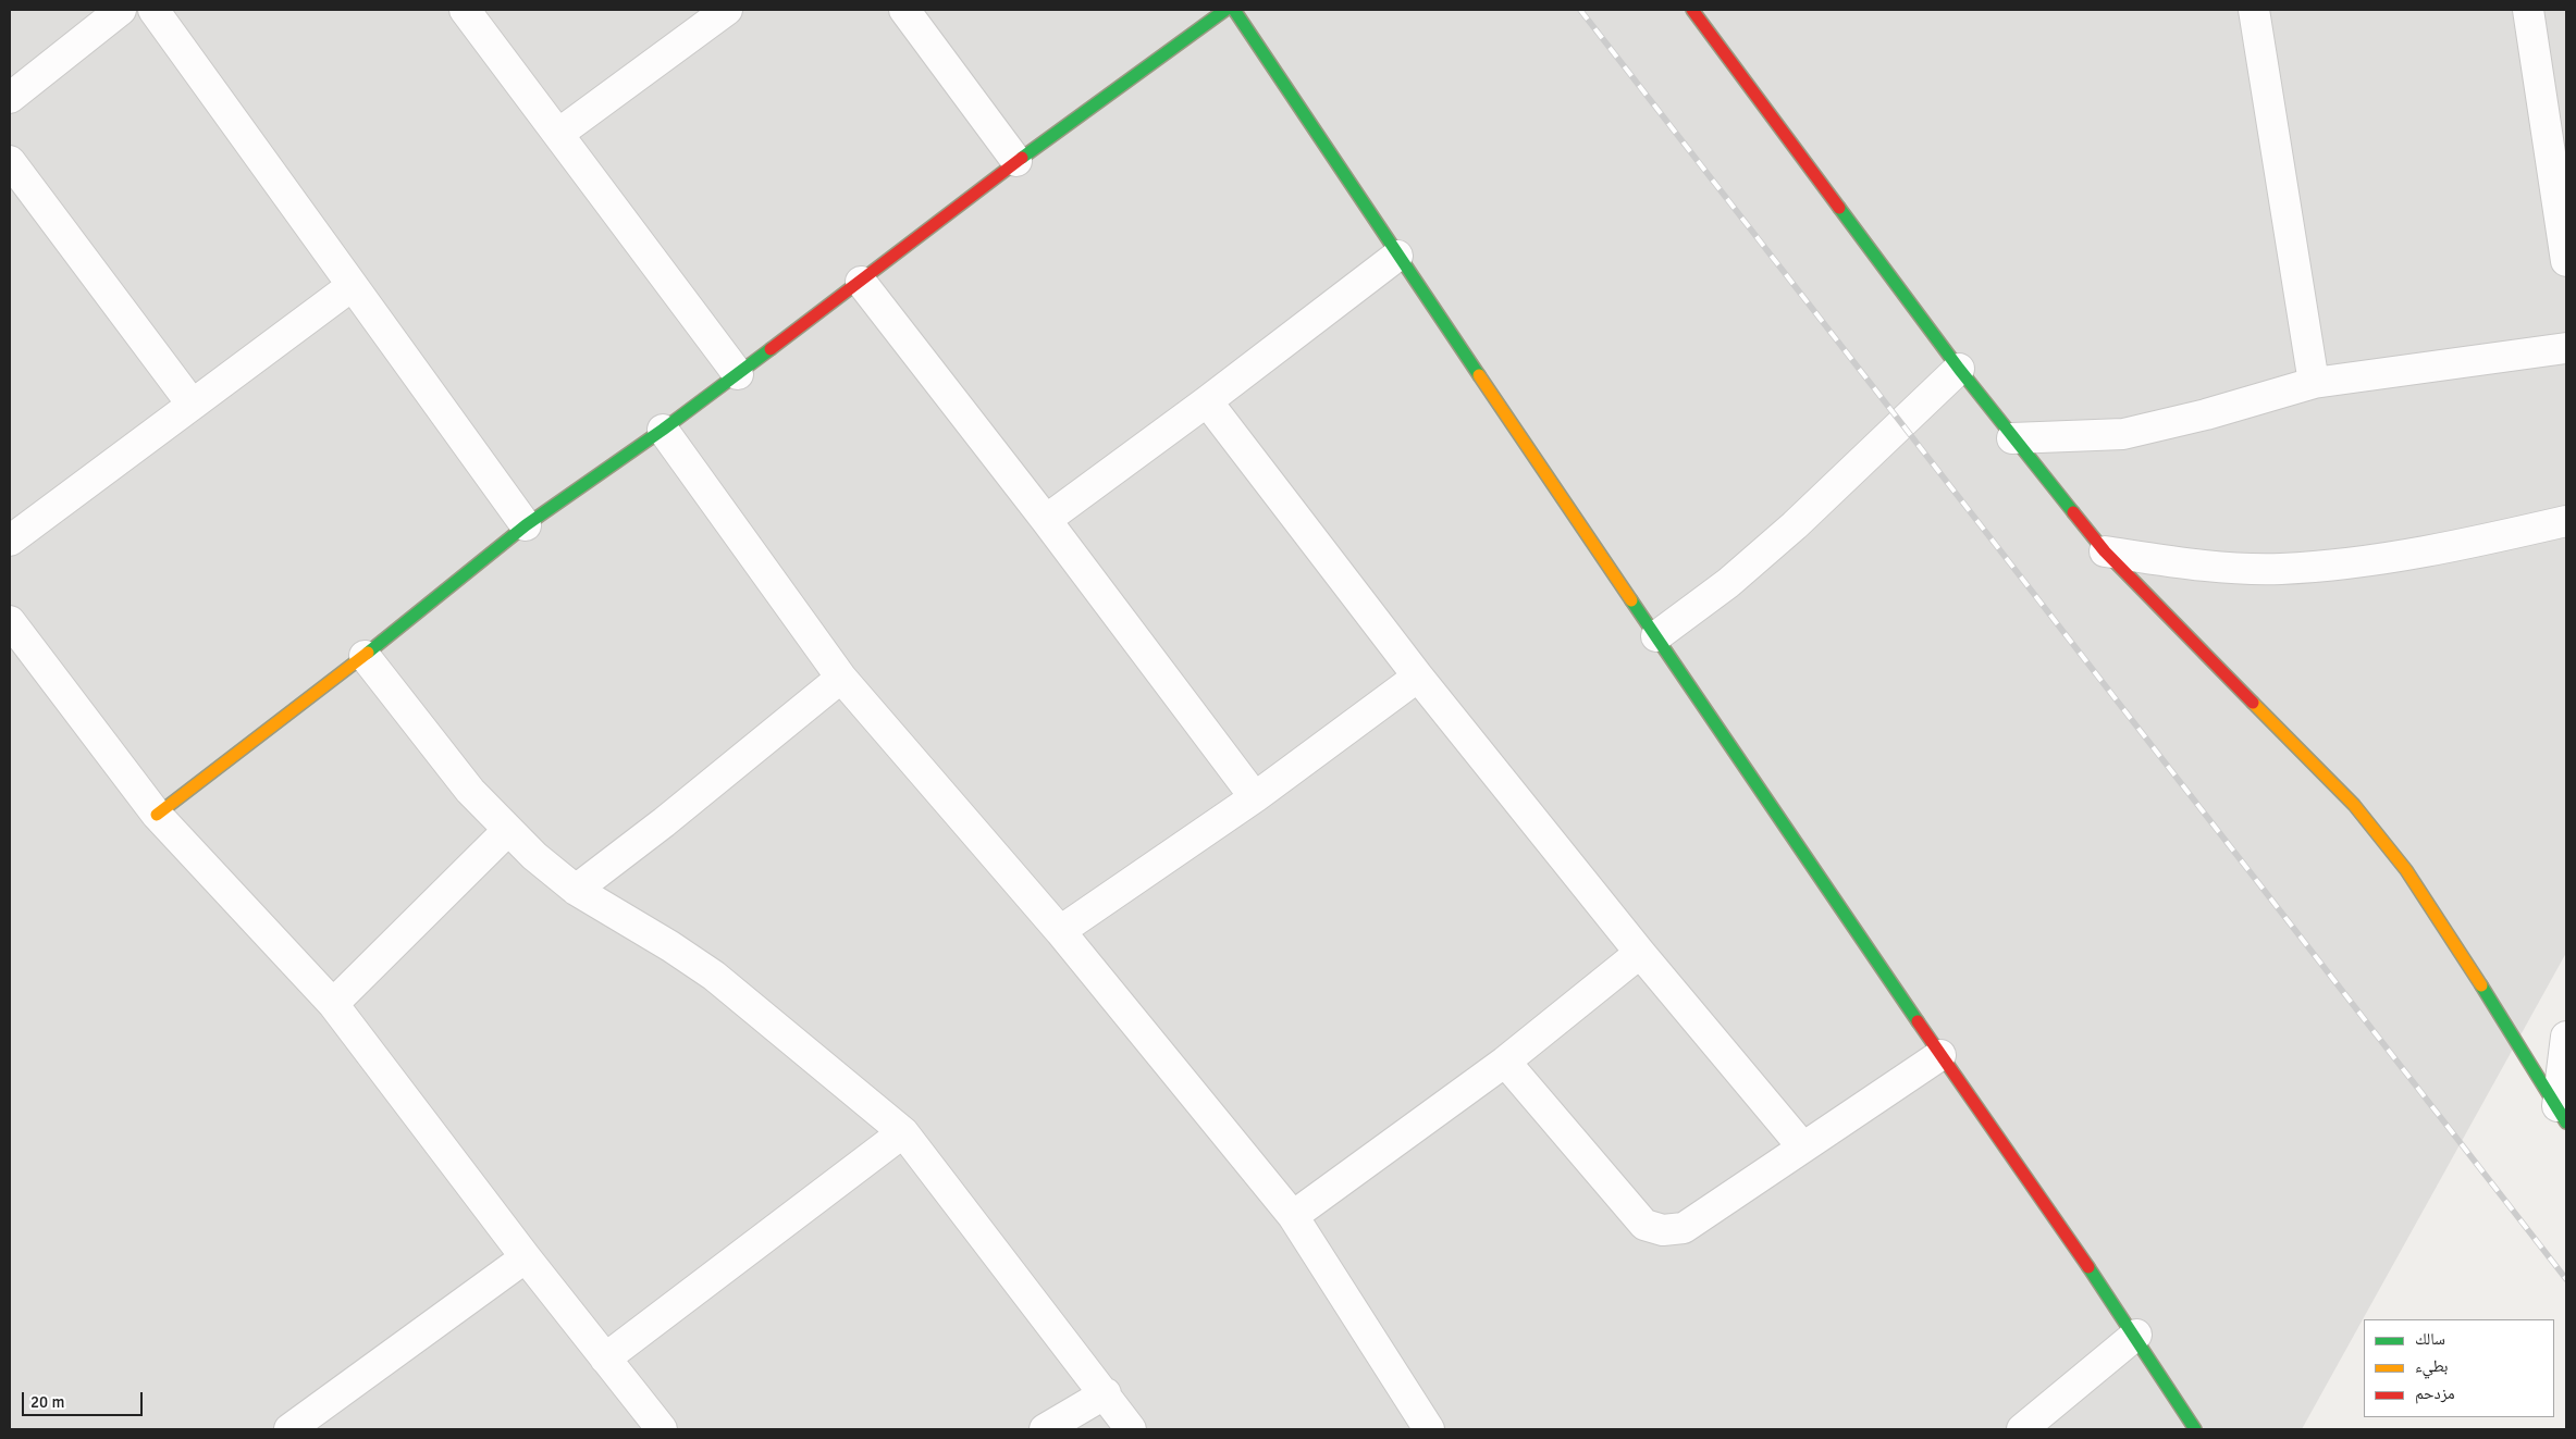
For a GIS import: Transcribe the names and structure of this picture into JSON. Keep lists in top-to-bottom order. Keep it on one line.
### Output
{"legend":["سالك","بطيء","مزدحم"],"scale_bar":"20 m"}
